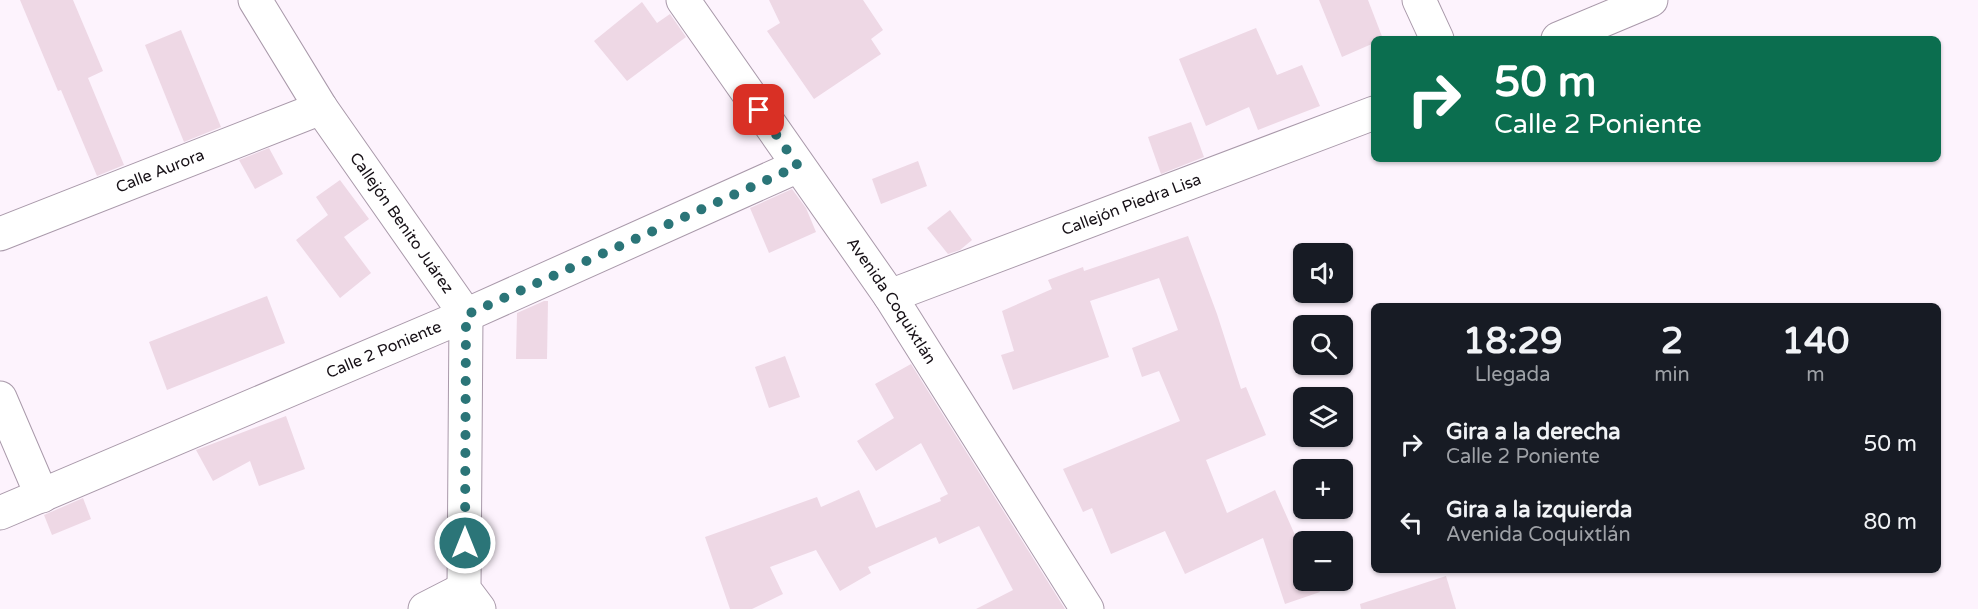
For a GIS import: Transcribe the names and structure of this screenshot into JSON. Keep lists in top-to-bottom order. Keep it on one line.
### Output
{"streets":{"street":["Calle Aurora","Callejón Piedra Lisa","Callejón Benito Juárez","Avenida Coquixtlán","Calle 2 Poniente"]},"crossings":[["Calle Aurora","Callejón Benito Juárez"],["Callejón Piedra Lisa","Avenida Coquixtlán"],["Callejón Benito Juárez","Calle 2 Poniente"],["Avenida Coquixtlán","Calle 2 Poniente"]],"page":{"turn":["50 m","Calle 2 Poniente"],"map_buttons":["+","−"],"eta":["18:29","Llegada","2","min","140","m"],"list":[{"name":"Gira a la derecha","note":"Calle 2 Poniente","value":"50 m"},{"name":"Gira a la izquierda","note":"Avenida Coquixtlán","value":"80 m"}]}}
